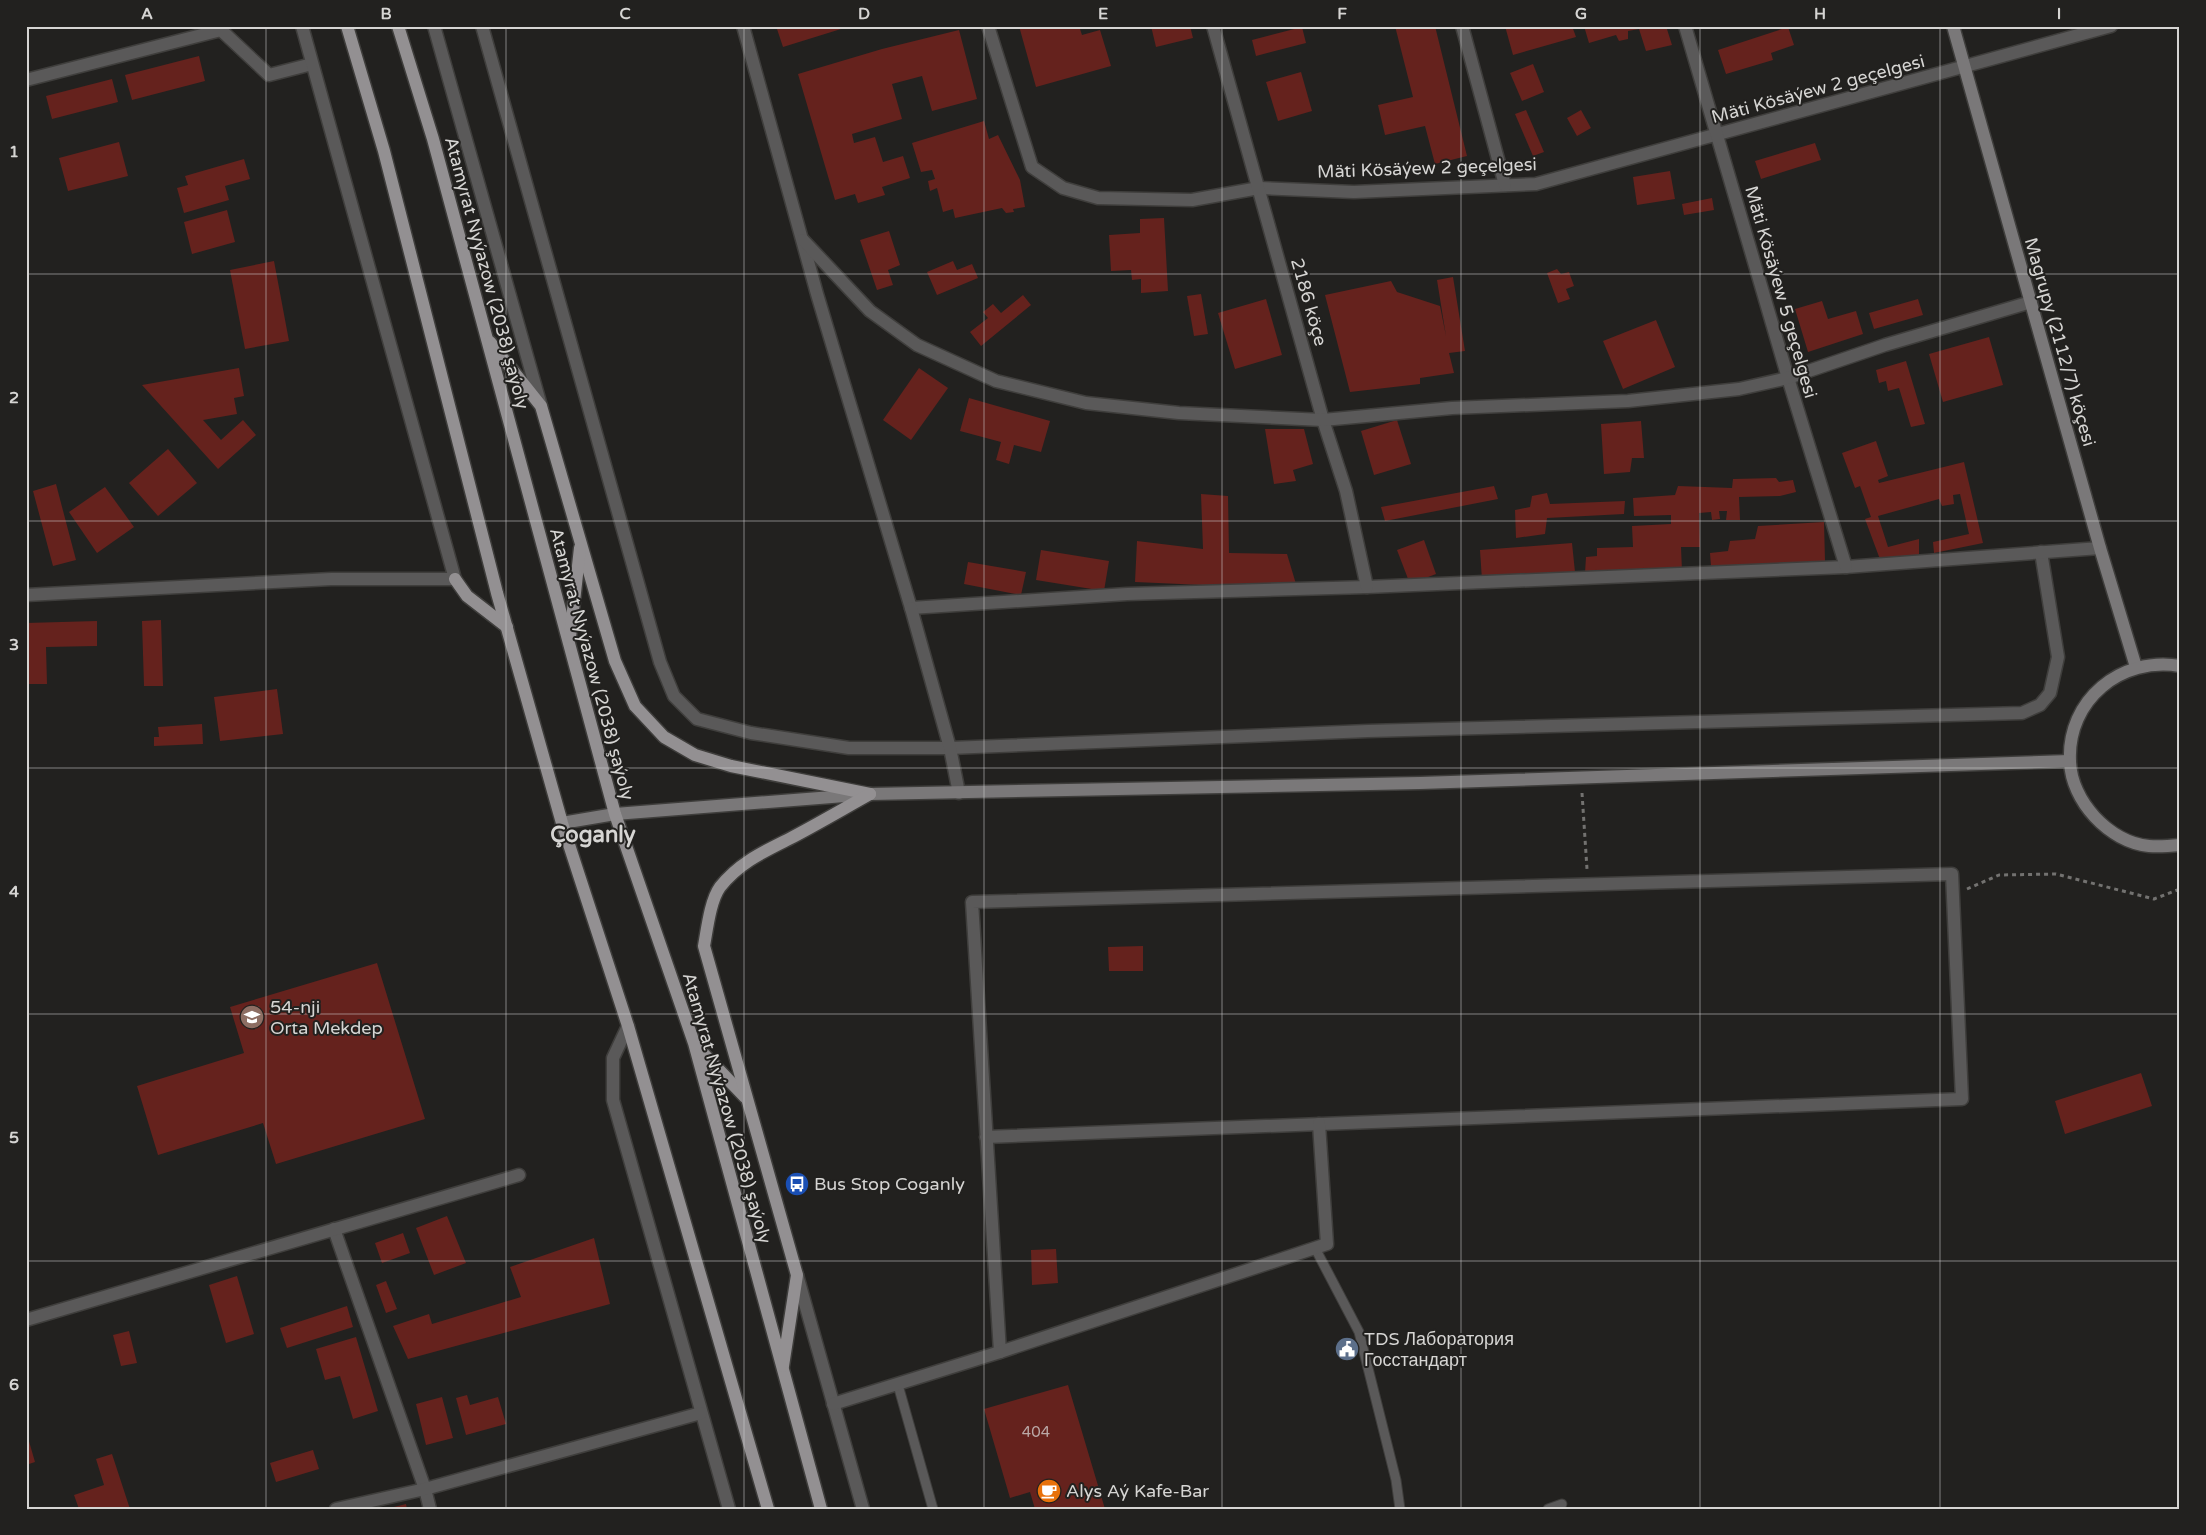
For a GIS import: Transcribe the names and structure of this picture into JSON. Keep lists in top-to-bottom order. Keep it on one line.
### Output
{"streets":{"main road":["Atamyrat Nyýazow (2038) şaýoly"],"street":["Mäti Kösäýew 2 geçelgesi","Mäti Kösäýew 5 geçelgesi","2186 köçe","Magrupy (2112/7) köçesi"]},"crossings":[["Mäti Kösäýew 2 geçelgesi","Mäti Kösäýew 5 geçelgesi"],["Mäti Kösäýew 2 geçelgesi","2186 köçe"],["Mäti Kösäýew 2 geçelgesi","Magrupy (2112/7) köçesi"]],"districts":["Çoganly"],"places":{"school or university":["54-nji Orta Mekdep"],"bus stop":["Bus Stop Coganly"],"public building":["TDS Лаборатория Госстандарт"],"cafe":["Alys Aý Kafe-Bar"]},"house_numbers":["404"],"grid":{"columns":["A","B","C","D","E","F","G","H","I"],"rows":["1","2","3","4","5","6"]}}
